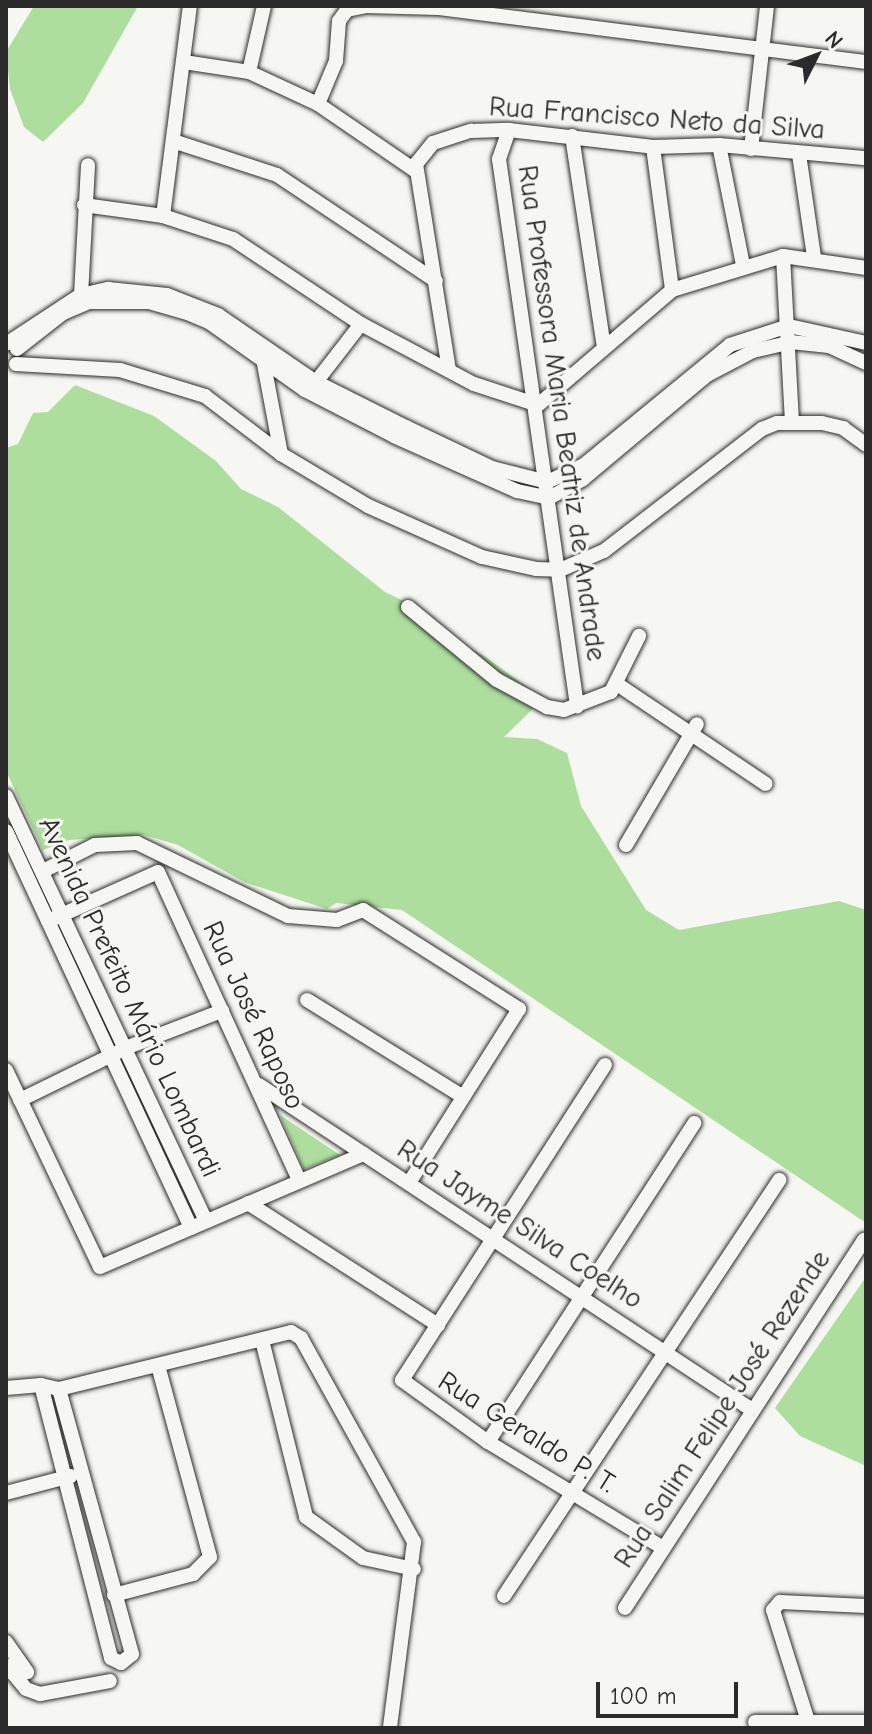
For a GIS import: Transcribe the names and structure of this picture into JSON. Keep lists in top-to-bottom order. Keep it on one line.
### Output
{"streets":{"street":["Rua Francisco Neto da Silva","Rua Professora Maria Beatriz de Andrade","Avenida Prefeito Mário Lombardi","Rua José Raposo","Rua Jayme Silva Coelho","Rua Salim Felipe José Rezende","Rua Geraldo P. T."]},"crossings":[["Rua Francisco Neto da Silva","Rua Professora Maria Beatriz de Andrade"],["Rua José Raposo","Rua Jayme Silva Coelho"],["Rua Jayme Silva Coelho","Rua Salim Felipe José Rezende"],["Rua Salim Felipe José Rezende","Rua Geraldo P. T."]],"scale_bar":"100 m","north":"top right"}
